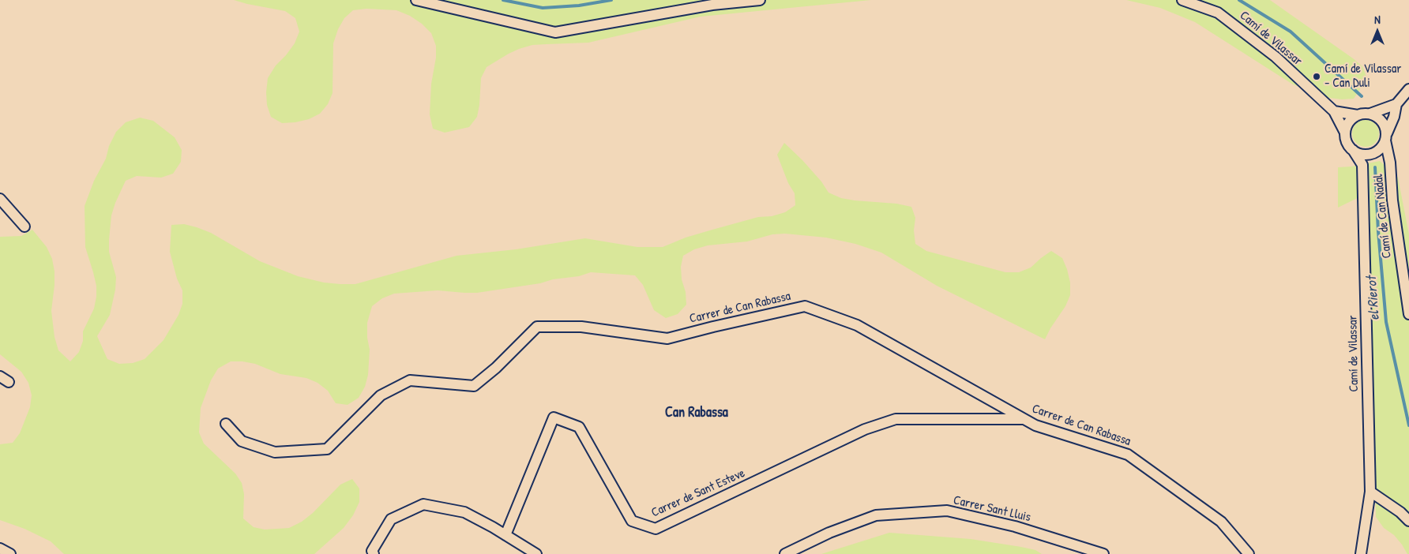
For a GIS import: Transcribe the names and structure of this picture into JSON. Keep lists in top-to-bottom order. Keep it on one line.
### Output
{"streets":{"street":["Camí de Vilassar","Camí de Can Nadal","Carrer de Can Rabassa","Carrer de Sant Esteve","Carrer Sant Lluis"]},"crossings":[["Camí de Vilassar","Camí de Can Nadal"],["Carrer de Can Rabassa","Carrer de Sant Esteve"]],"districts":["Can Rabassa"],"water":["el Rierot"],"places":["Camí de Vilassar - Can Duli"],"north":"top"}
